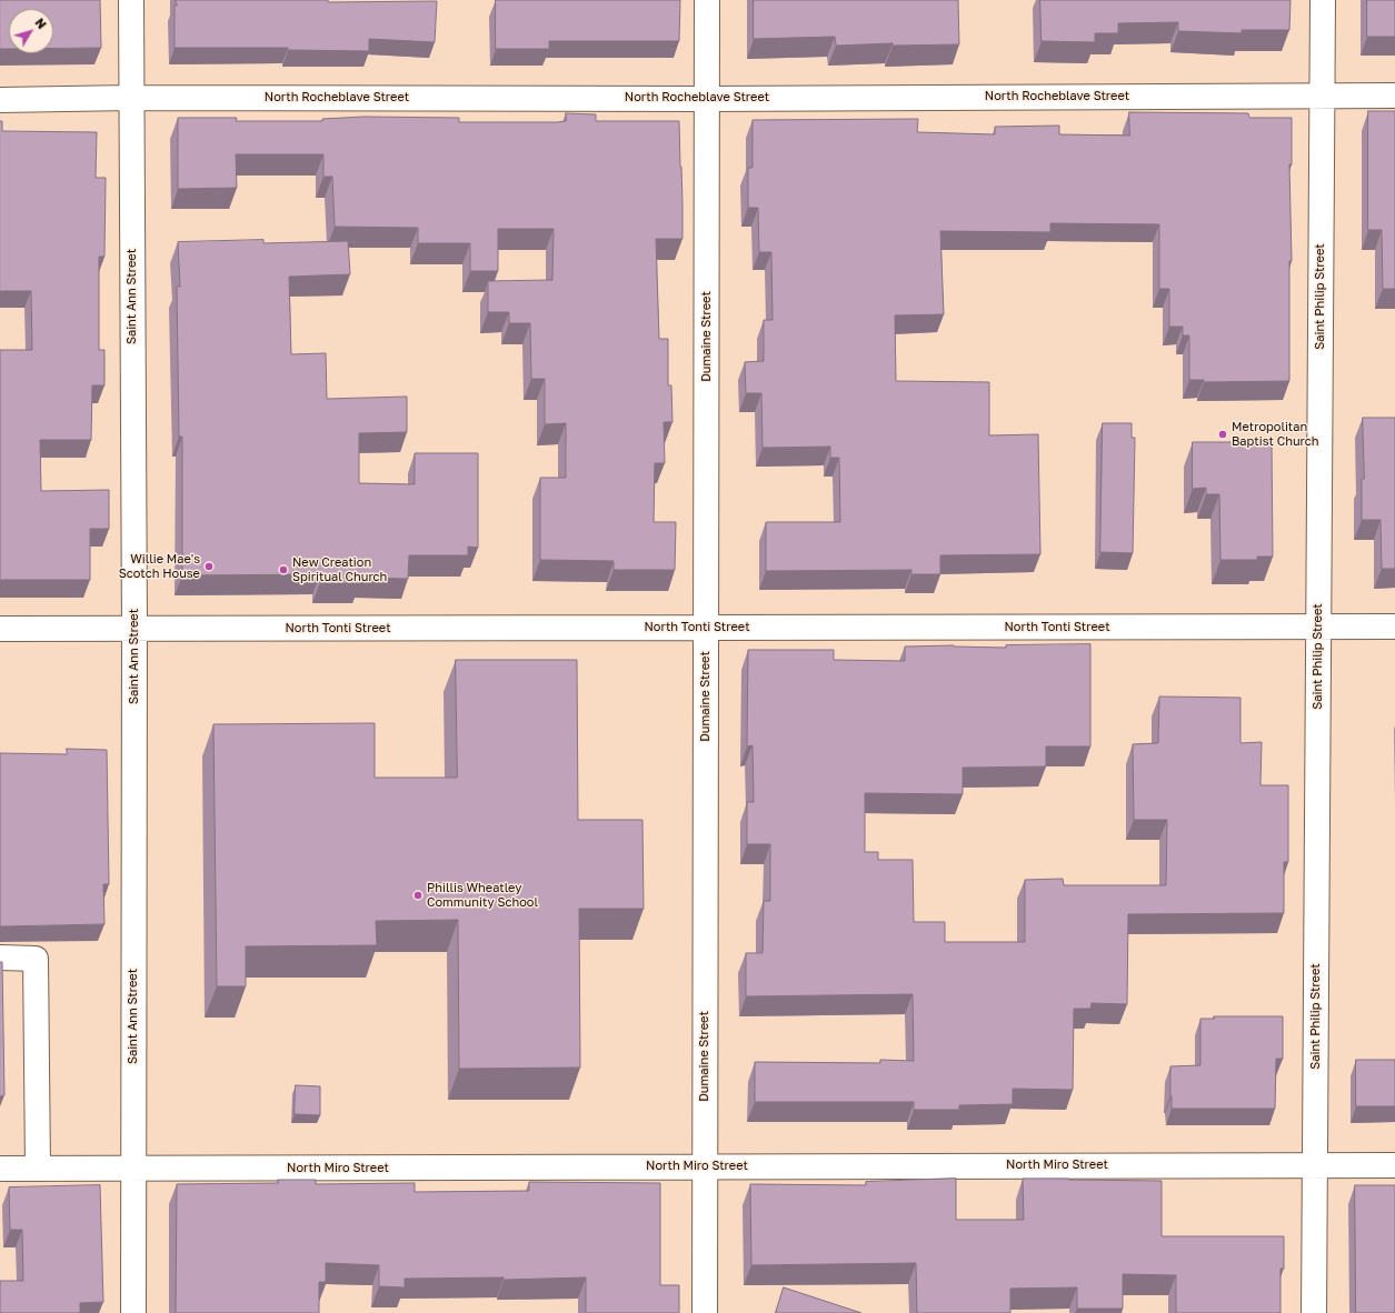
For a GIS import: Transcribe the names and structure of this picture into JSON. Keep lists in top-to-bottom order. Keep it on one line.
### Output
{"streets":{"street":["North Rocheblave Street","Saint Ann Street","Saint Philip Street","Dumaine Street","North Tonti Street","North Miro Street"]},"crossings":[["North Rocheblave Street","Saint Ann Street"],["North Rocheblave Street","Saint Philip Street"],["North Rocheblave Street","Dumaine Street"],["Saint Ann Street","North Tonti Street"],["Saint Ann Street","North Miro Street"],["Saint Philip Street","North Tonti Street"],["Saint Philip Street","North Miro Street"],["Dumaine Street","North Tonti Street"],["Dumaine Street","North Miro Street"]],"places":["Metropolitan Baptist Church","Willie Mae's Scotch House","New Creation Spiritual Church","Phillis Wheatley Community School"],"north":"top right"}
